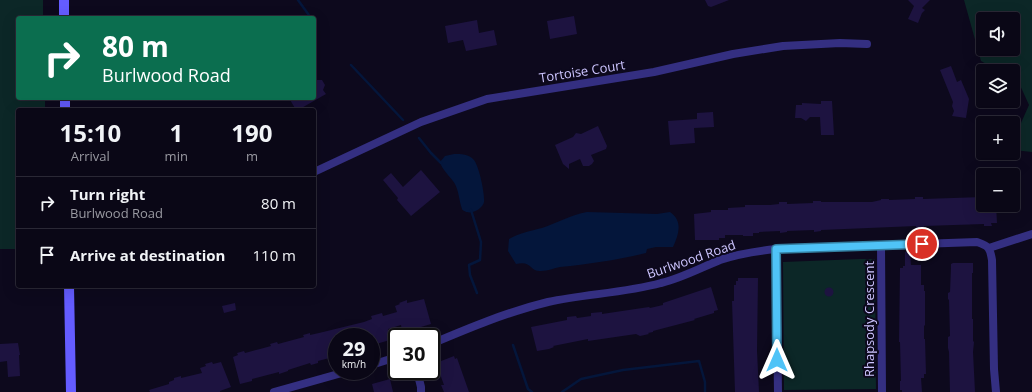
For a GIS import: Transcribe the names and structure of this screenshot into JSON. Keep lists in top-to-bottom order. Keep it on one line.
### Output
{"streets":{"street":["Tortoise Court","Burlwood Road","Rhapsody Crescent"]},"crossings":[["Burlwood Road","Rhapsody Crescent"]],"page":{"map_buttons":["+","−"],"turn":["80 m","Burlwood Road"],"eta":["15:10","Arrival","1","min","190","m"],"list":[{"name":"Turn right","note":"Burlwood Road","value":"80 m"},{"name":"Arrive at destination","value":"110 m"}],"speed":"29 km/h","limit":"30"}}
